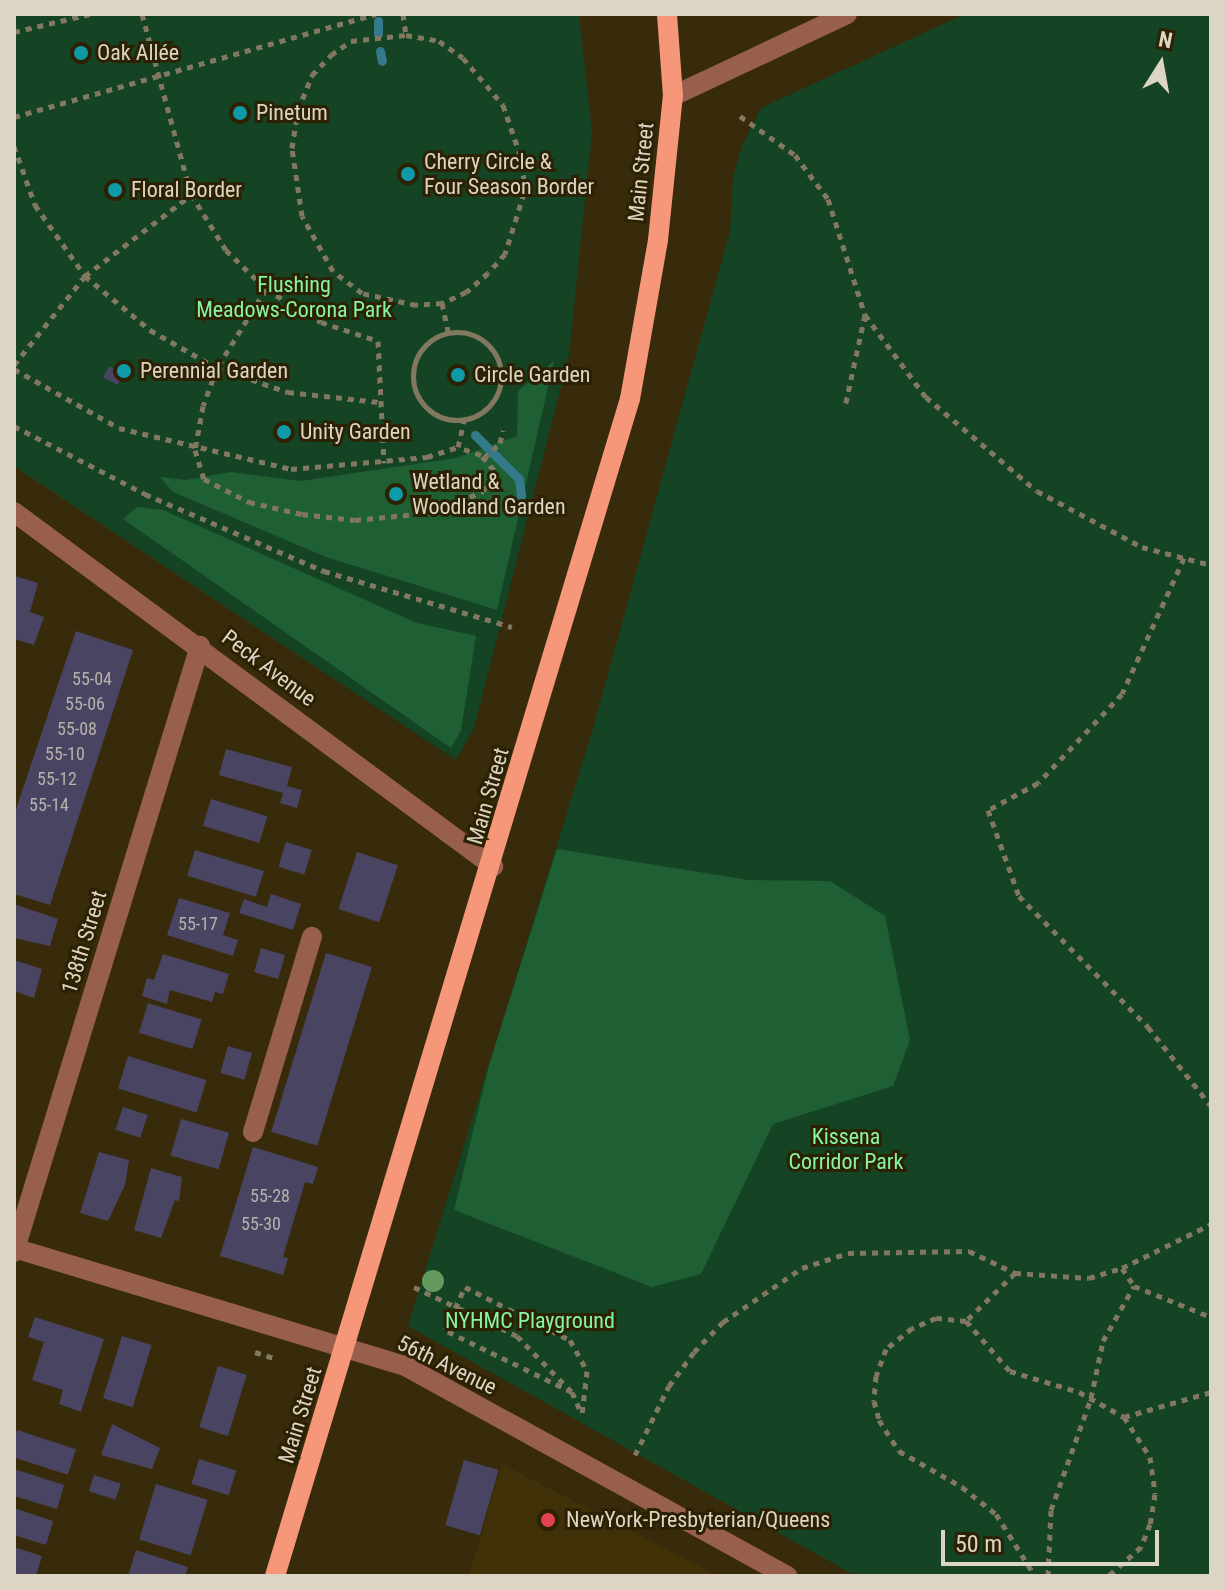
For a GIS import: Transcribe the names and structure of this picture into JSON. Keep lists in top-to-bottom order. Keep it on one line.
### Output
{"streets":{"main road":["Main Street"],"street":["Peck Avenue","138th Street","56th Avenue"]},"crossings":[["Main Street","Peck Avenue"],["Main Street","56th Avenue"],["Peck Avenue","138th Street"],["138th Street","56th Avenue"]],"parks":["Flushing Meadows-Corona Park","Kissena Corridor Park","NYHMC Playground"],"places":["Oak Allée","Pinetum","Cherry Circle & Four Season Border","Floral Border","Perennial Garden","Circle Garden","Unity Garden","Wetland & Woodland Garden","NewYork-Presbyterian/Queens"],"house_numbers":["55-04","55-06","55-08","55-10","55-12","55-14","55-17","55-28","55-30"],"scale_bar":"50 m","north":"top"}
